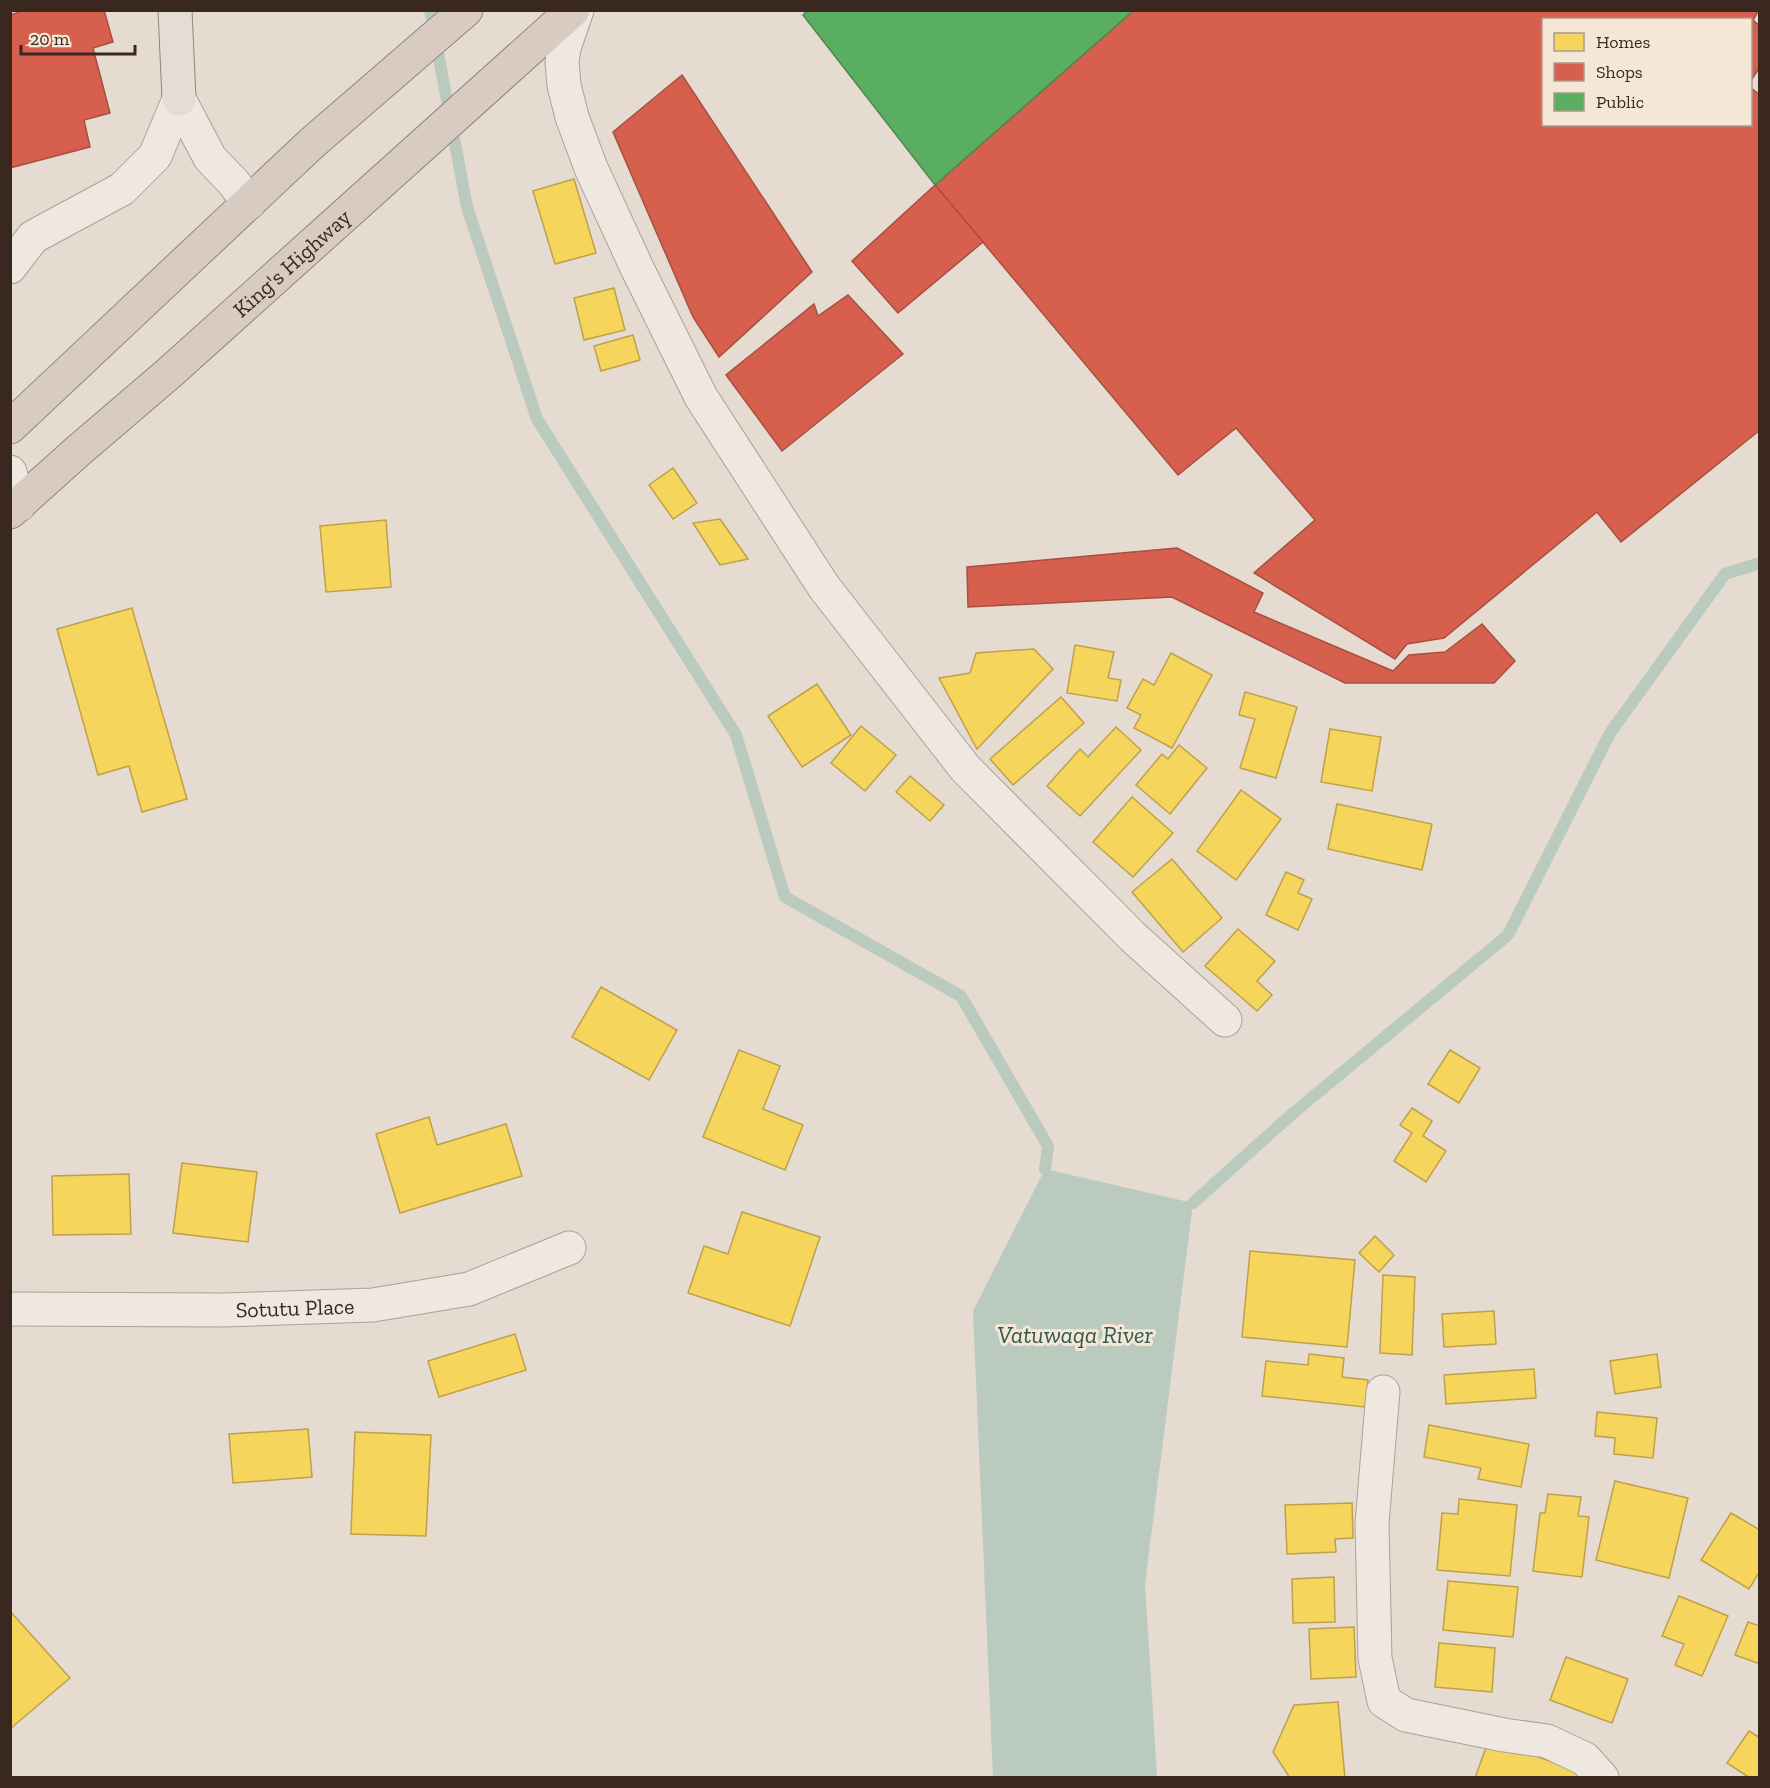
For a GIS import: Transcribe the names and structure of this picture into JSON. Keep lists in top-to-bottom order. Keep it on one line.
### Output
{"streets":{"highway":["King's Highway"],"street":["Sotutu Place"]},"water":["Vatuwaqa River"],"legend":["Homes","Shops","Public"],"scale_bar":"20 m"}
